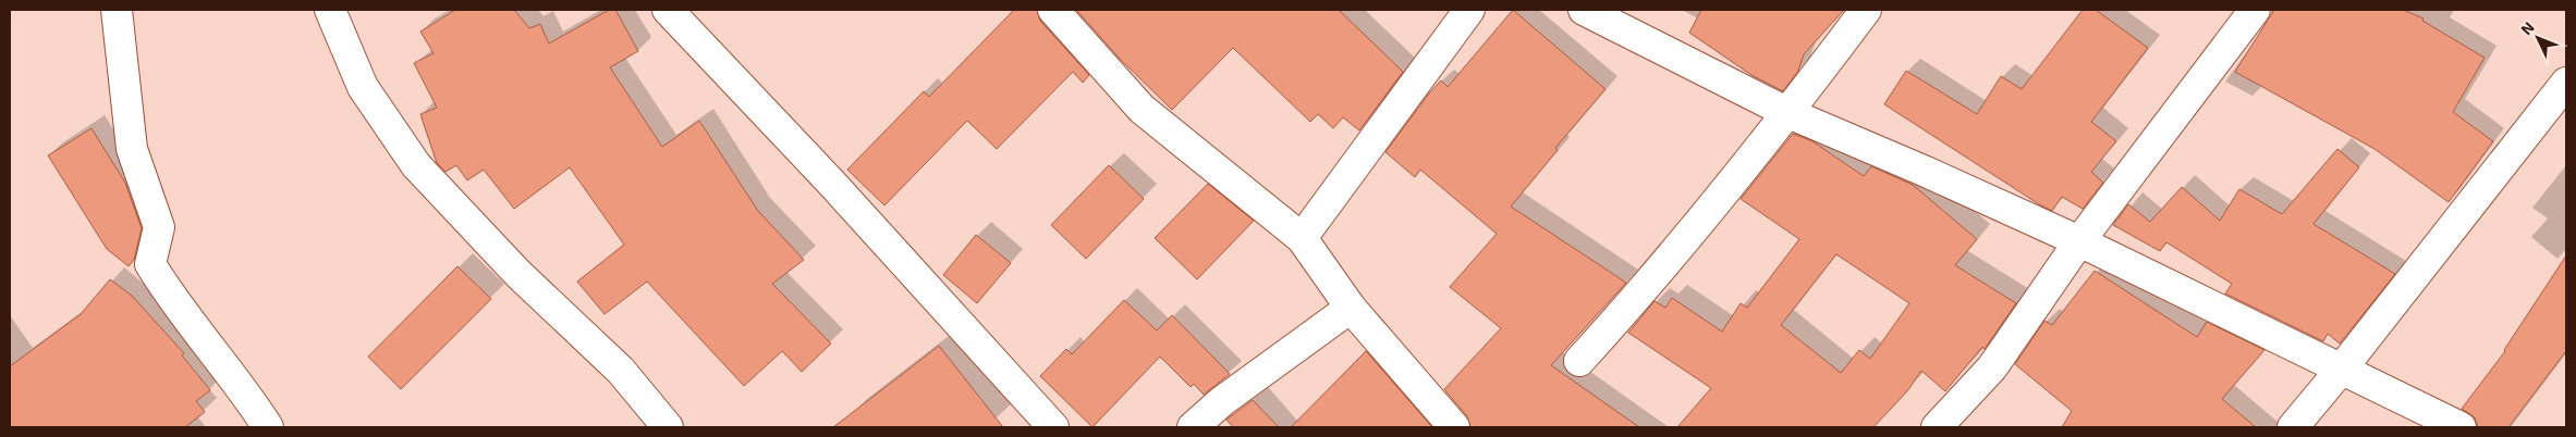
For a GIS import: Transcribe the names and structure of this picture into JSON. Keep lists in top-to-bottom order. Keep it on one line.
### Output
{"north":"top left"}
